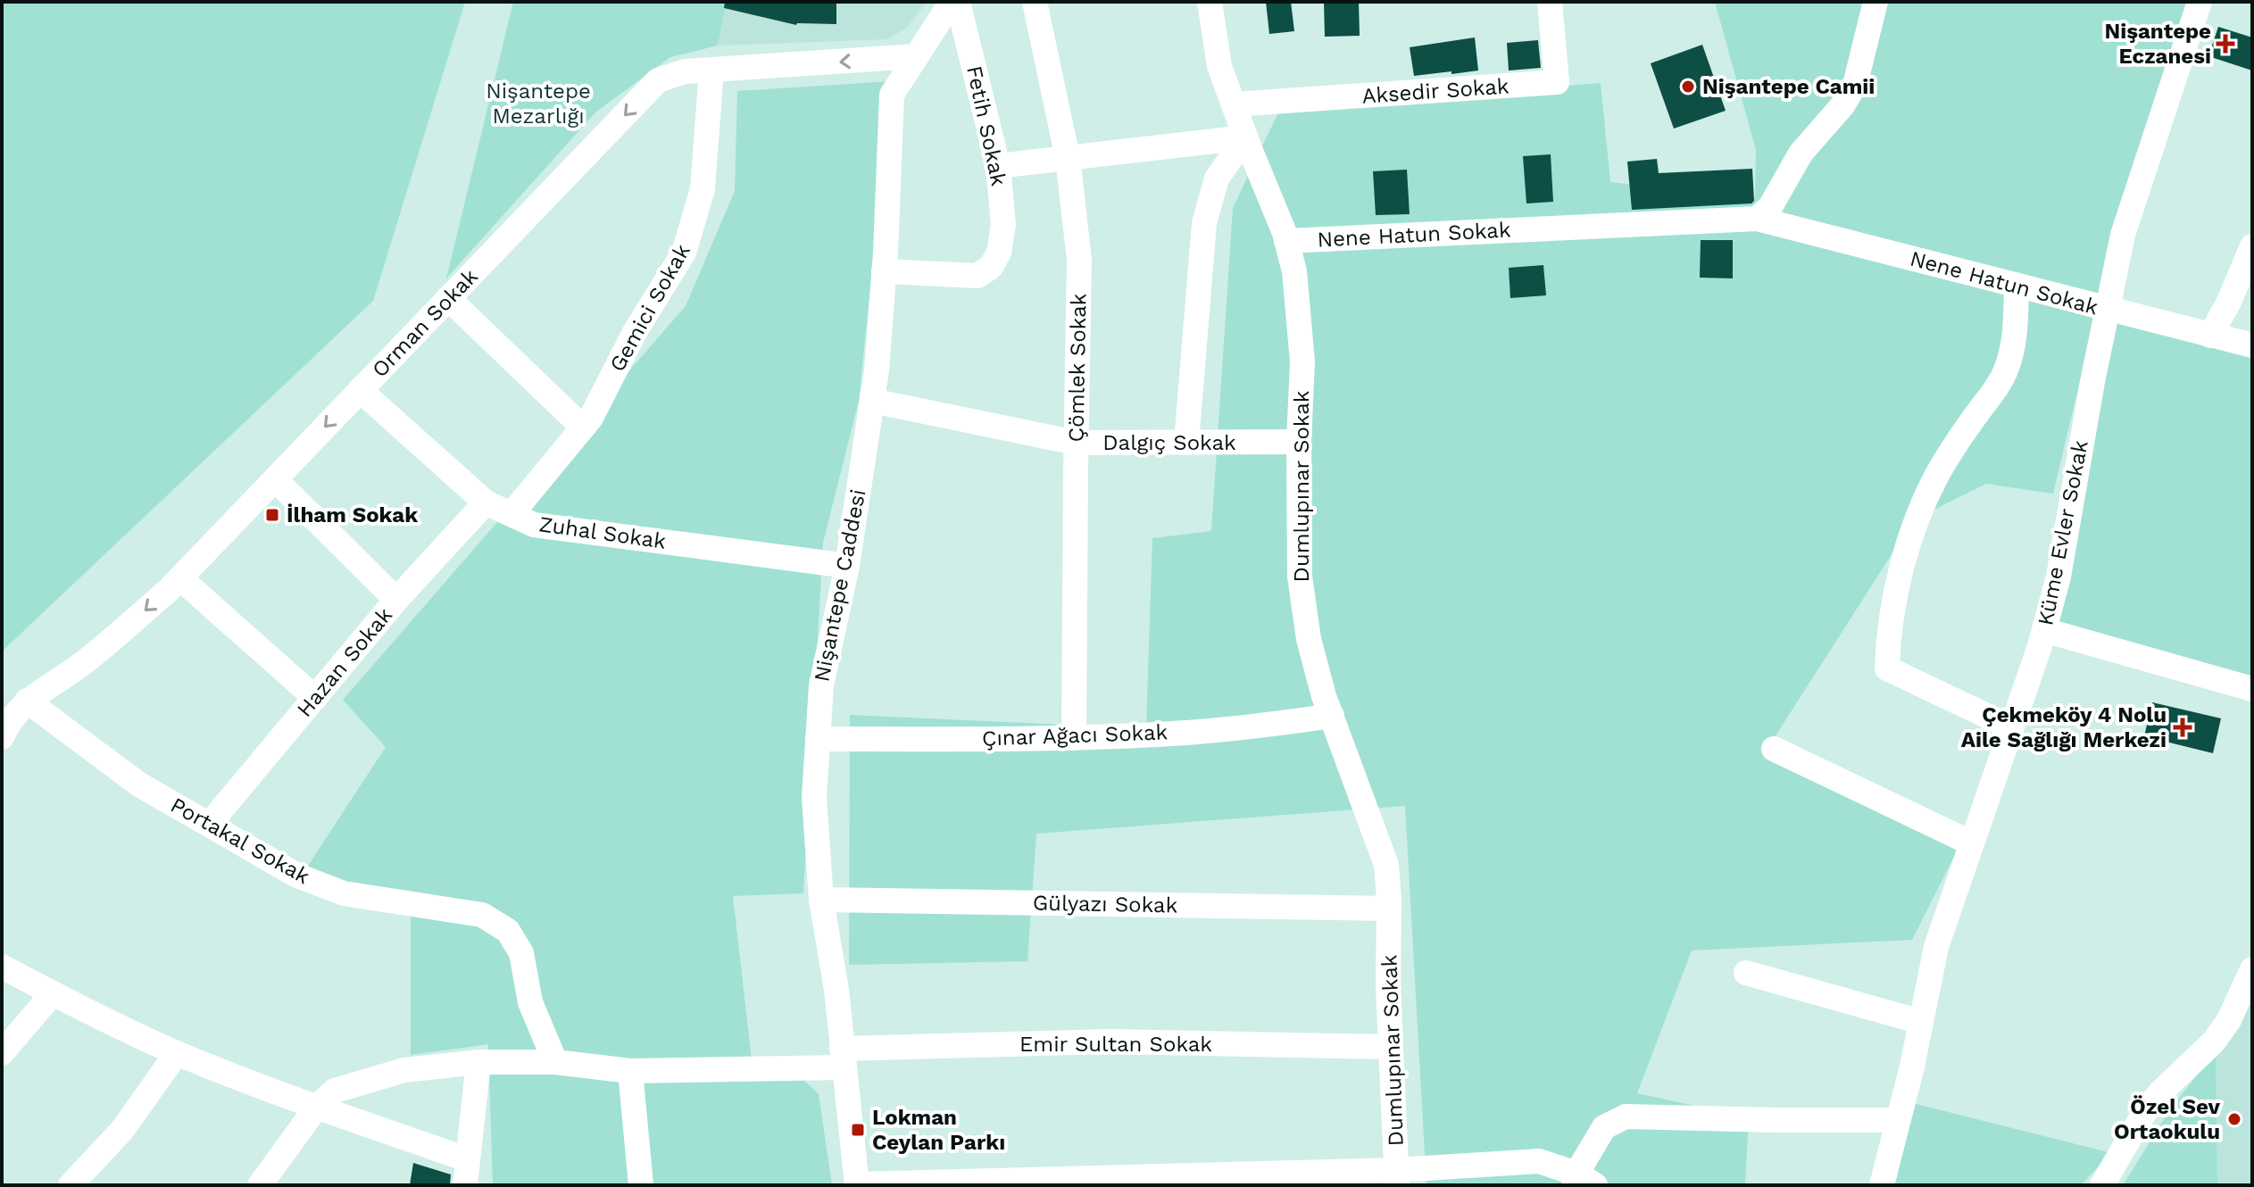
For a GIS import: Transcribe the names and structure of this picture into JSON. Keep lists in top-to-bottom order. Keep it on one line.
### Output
{"streets":{"street":["Aksedir Sokak","Fetih Sokak","Nene Hatun Sokak","Gemici Sokak","Orman Sokak","Çömlek Sokak","Dalgıç Sokak","Dumlupınar Sokak","Zuhal Sokak","Küme Evler Sokak","Nişantepe Caddesi","Hazan Sokak","Çınar Ağacı Sokak","Portakal Sokak","Gülyazı Sokak","Emir Sultan Sokak"]},"crossings":[["Aksedir Sokak","Dumlupınar Sokak"],["Fetih Sokak","Nişantepe Caddesi"],["Nene Hatun Sokak","Dumlupınar Sokak"],["Nene Hatun Sokak","Küme Evler Sokak"],["Gemici Sokak","Orman Sokak"],["Gemici Sokak","Zuhal Sokak"],["Orman Sokak","Zuhal Sokak"],["Orman Sokak","Nişantepe Caddesi"],["Orman Sokak","Portakal Sokak"],["Çömlek Sokak","Dalgıç Sokak"],["Çömlek Sokak","Çınar Ağacı Sokak"],["Dalgıç Sokak","Dumlupınar Sokak"],["Dalgıç Sokak","Nişantepe Caddesi"],["Dumlupınar Sokak","Çınar Ağacı Sokak"],["Dumlupınar Sokak","Gülyazı Sokak"],["Dumlupınar Sokak","Emir Sultan Sokak"],["Zuhal Sokak","Nişantepe Caddesi"],["Zuhal Sokak","Hazan Sokak"],["Nişantepe Caddesi","Çınar Ağacı Sokak"],["Nişantepe Caddesi","Gülyazı Sokak"],["Nişantepe Caddesi","Emir Sultan Sokak"],["Hazan Sokak","Portakal Sokak"],["Portakal Sokak","Emir Sultan Sokak"]],"one_way":["Orman Sokak"],"parks":["Nişantepe Mezarlığı"],"places":{"health":["Nişantepe Eczanesi","Çekmeköy 4 Nolu Aile Sağlığı Merkezi"],"other":["Nişantepe Camii","Özel Sev Ortaokulu"],"transit":["İlham Sokak","Lokman Ceylan Parkı"]}}
